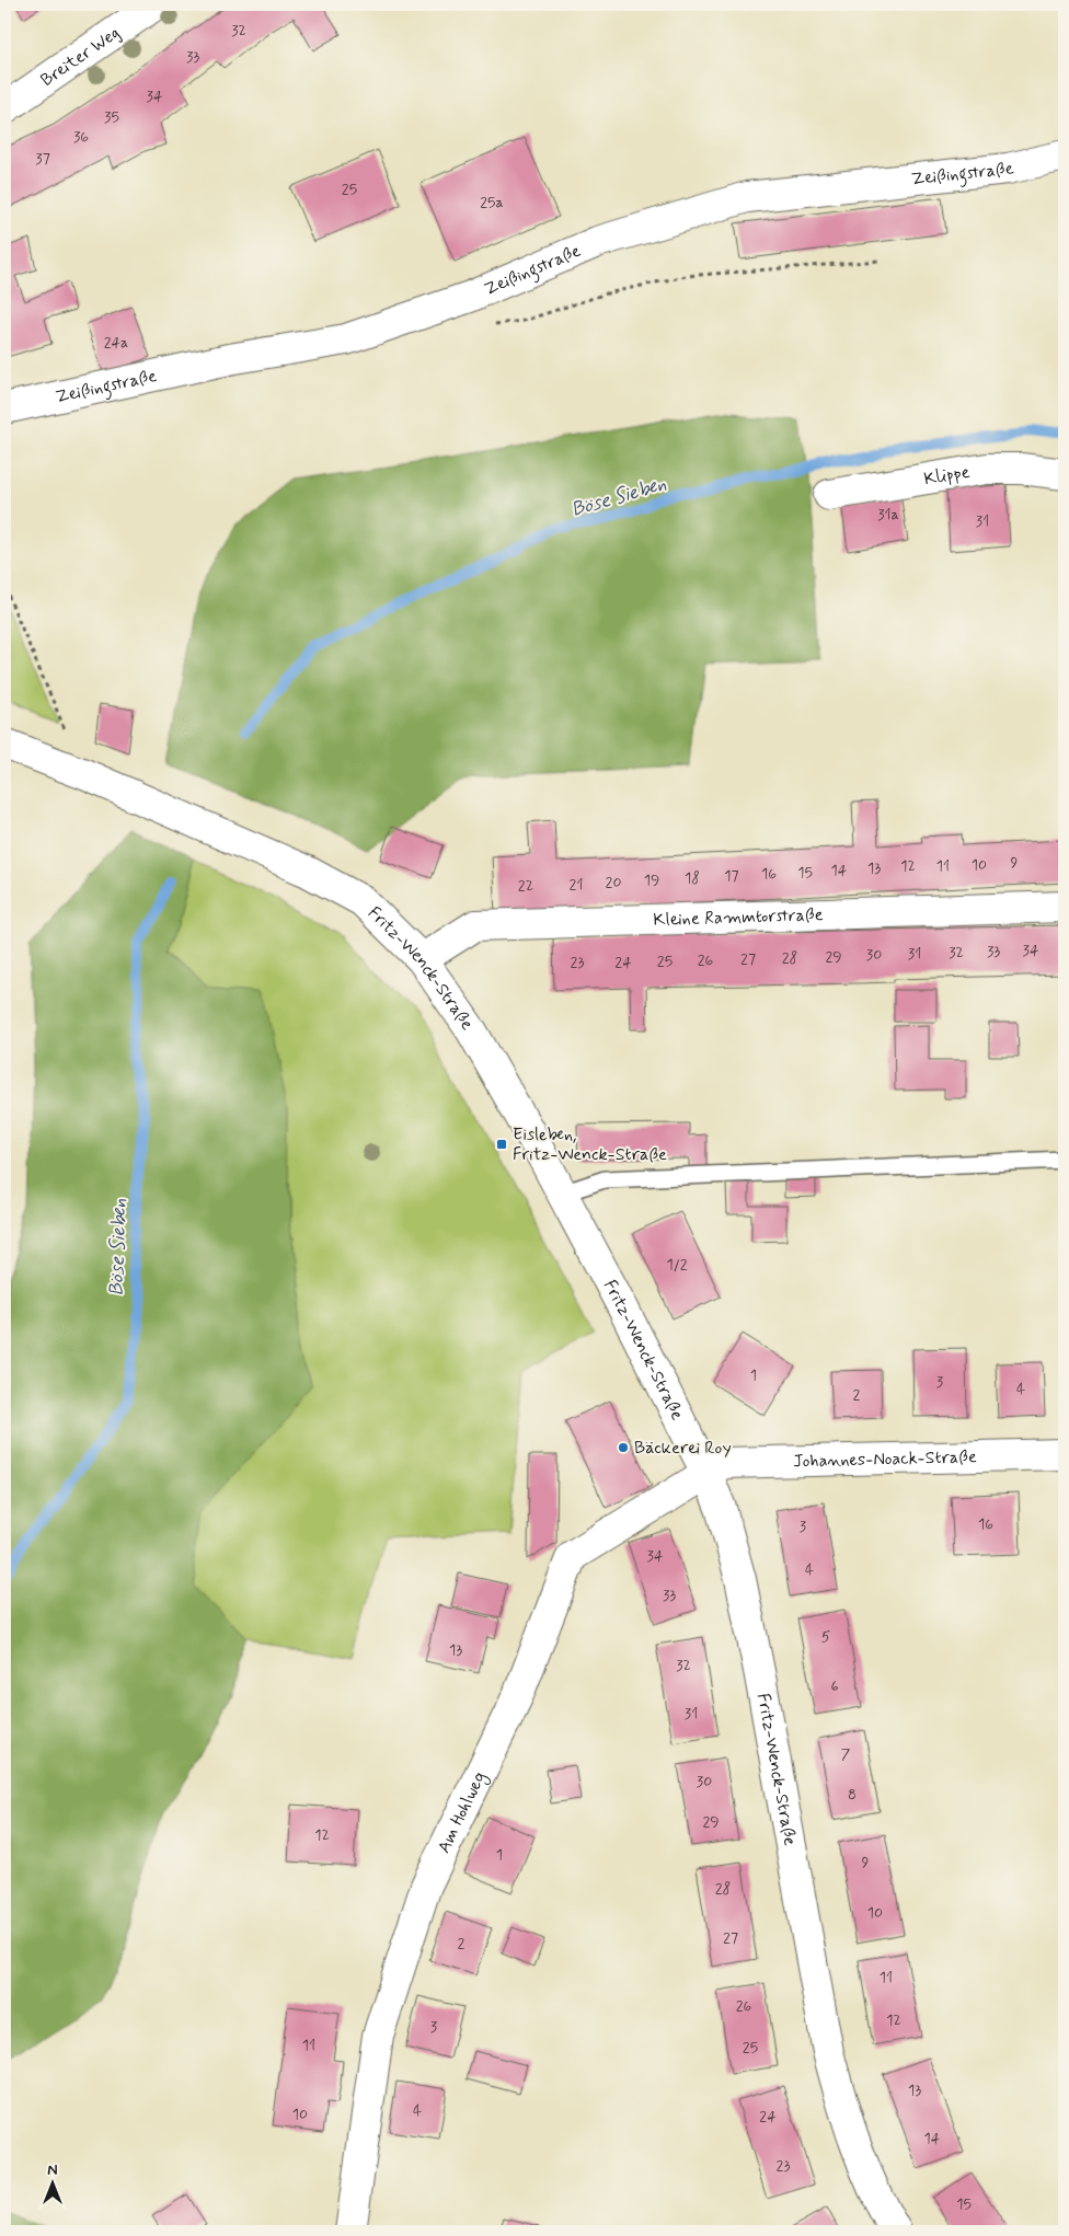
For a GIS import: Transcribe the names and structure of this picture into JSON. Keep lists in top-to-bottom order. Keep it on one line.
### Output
{"streets":{"street":["Breiter Weg","Zeißingstraße","Klippe","Kleine Rammtorstraße","Fritz-Wenck-Straße","Johannes-Noack-Straße","Am Hohlweg"]},"crossings":[["Kleine Rammtorstraße","Fritz-Wenck-Straße"],["Fritz-Wenck-Straße","Johannes-Noack-Straße"],["Fritz-Wenck-Straße","Am Hohlweg"],["Johannes-Noack-Straße","Am Hohlweg"]],"water":["Böse Sieben"],"places":{"transit":["Eisleben, Fritz-Wenck-Straße"],"other":["Bäckerei Roy"]},"house_numbers":["32","33","34","35","36","37","25","25a","24a","31a","31","9","10","12","11","13","14","15","16","17","18","19","20","21","22","34","33","32","31","30","29","28","27","26","25","23","24","1/2","1","3","4","2","16","3","34","4","33","5","13","32","6","31","7","30","8","29","12","1","9","28","10","27","2","11","26","12","3","11","25","13","4","10","24","14","23","15"],"north":"top"}
